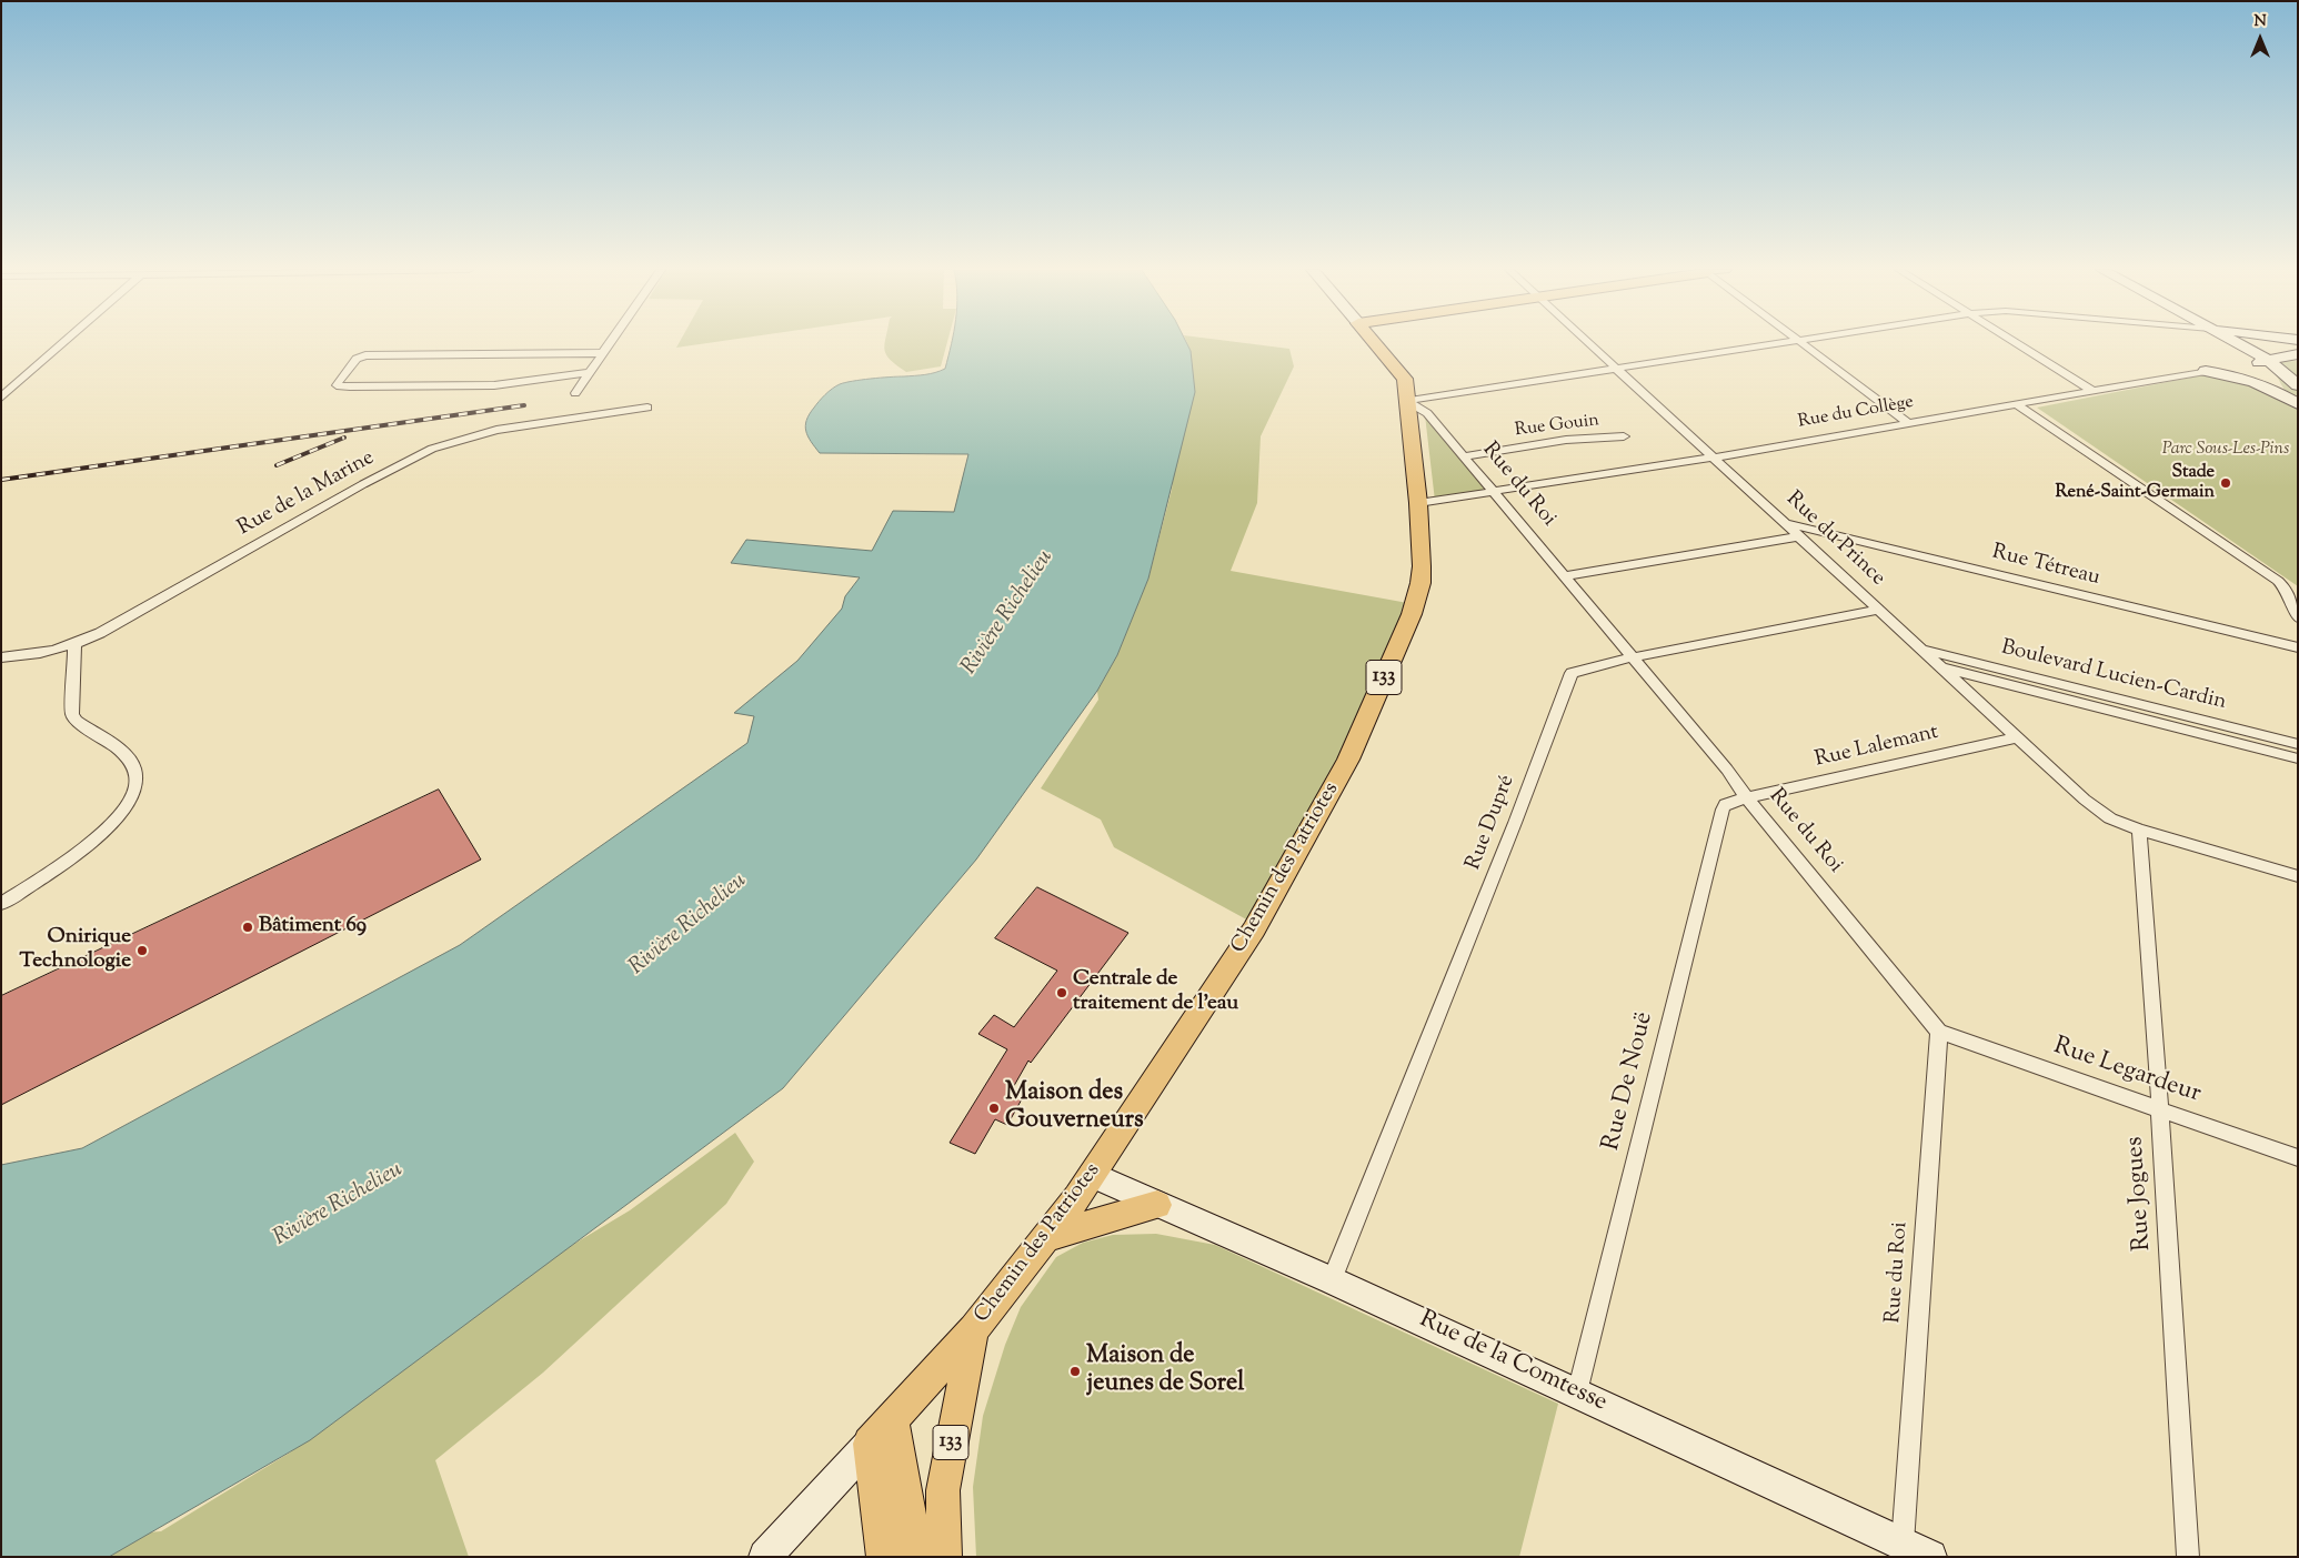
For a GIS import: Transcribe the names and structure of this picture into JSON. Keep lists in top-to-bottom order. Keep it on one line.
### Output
{"streets":{"main road":["133","Chemin des Patriotes"],"street":["Rue du Collège","Rue Gouin","Rue du Roi","Rue de la Marine","Rue du Prince","Rue Tétreau","Boulevard Lucien-Cardin","Rue Lalemant","Rue Dupré","Rue Legardeur","Rue De Nouë","Rue Jogues","Rue de la Comtesse"]},"crossings":[["Rue du Collège","Rue du Roi"],["Rue du Collège","Rue du Prince"],["Rue du Collège","Chemin des Patriotes"],["Rue Gouin","Rue du Roi"],["Rue du Roi","133"],["Rue du Roi","Rue Lalemant"],["Rue du Roi","Rue Dupré"],["Rue du Roi","Chemin des Patriotes"],["Rue du Roi","Rue Legardeur"],["Rue du Roi","Rue De Nouë"],["Rue du Roi","Rue de la Comtesse"],["Rue du Prince","Rue Tétreau"],["Rue du Prince","Boulevard Lucien-Cardin"],["Rue du Prince","Rue Lalemant"],["Rue du Prince","Rue Dupré"],["Rue du Prince","Rue Jogues"],["133","Chemin des Patriotes"],["Rue Lalemant","Rue De Nouë"],["Rue Dupré","Rue de la Comtesse"],["Chemin des Patriotes","Rue de la Comtesse"],["Rue Legardeur","Rue Jogues"],["Rue De Nouë","Rue de la Comtesse"]],"water":["Rivière Richelieu"],"parks":["Parc Sous-Les-Pins"],"places":["Stade René-Saint-Germain","Bâtiment 69","Onirique Technologie","Centrale de traitement de l'eau","Maison des Gouverneurs","Maison de jeunes de Sorel"],"north":"top"}
